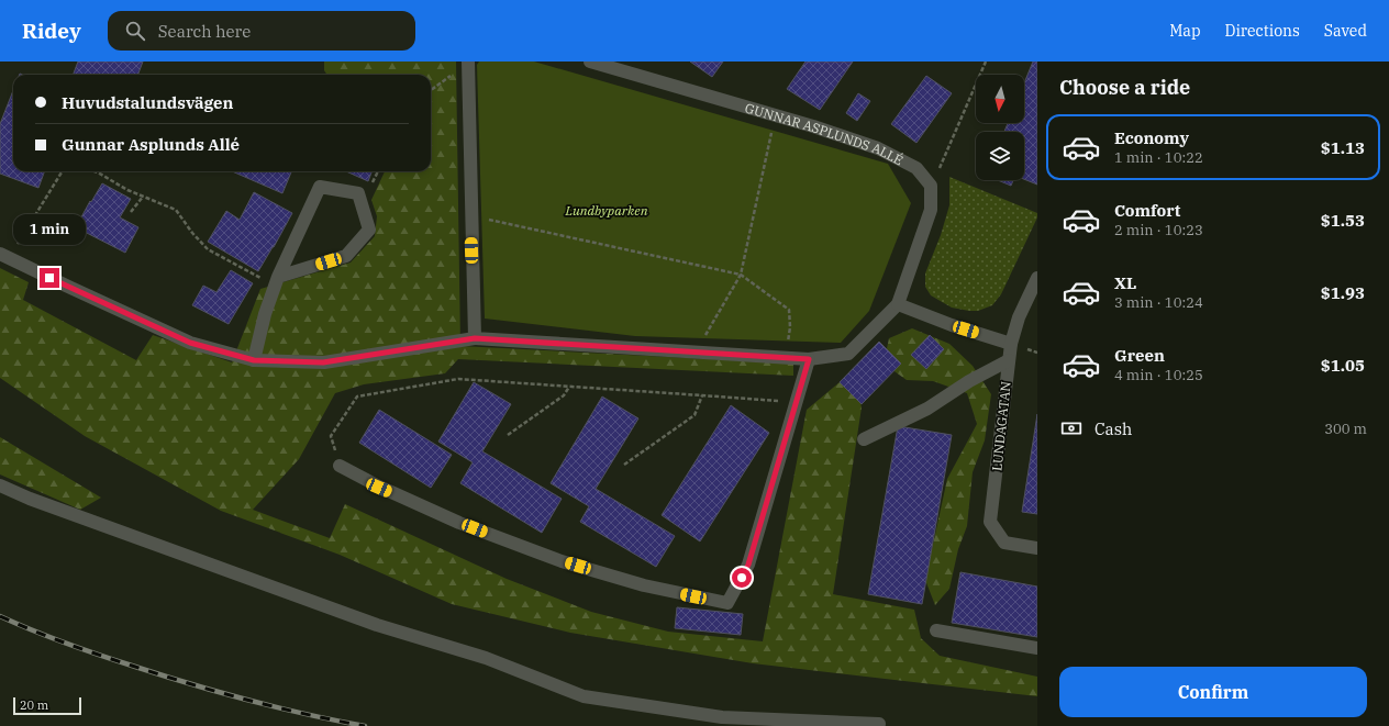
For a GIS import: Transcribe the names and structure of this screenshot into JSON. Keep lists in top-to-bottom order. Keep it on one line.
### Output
{"streets":{"street":["GUNNAR ASPLUNDS ALLÉ","LUNDAGATAN"]},"parks":["Lundbyparken"],"scale_bar":"20 m","north":"bottom","page":{"header":"Ridey","search":"Search here","nav":["Map","Directions","Saved"],"heading":"Choose a ride","banner":["Huvudstalundsvägen","Gunnar Asplunds Allé"],"list":[{"name":"Economy","note":"1 min · 10:22","value":"$1.13"},{"name":"Comfort","note":"2 min · 10:23","value":"$1.53"},{"name":"XL","note":"3 min · 10:24","value":"$1.93"},{"name":"Green","note":"4 min · 10:25","value":"$1.05"}],"bubble":"1 min","pay":["Cash","300 m"],"buttons":"Confirm","scale":"20 m"}}
